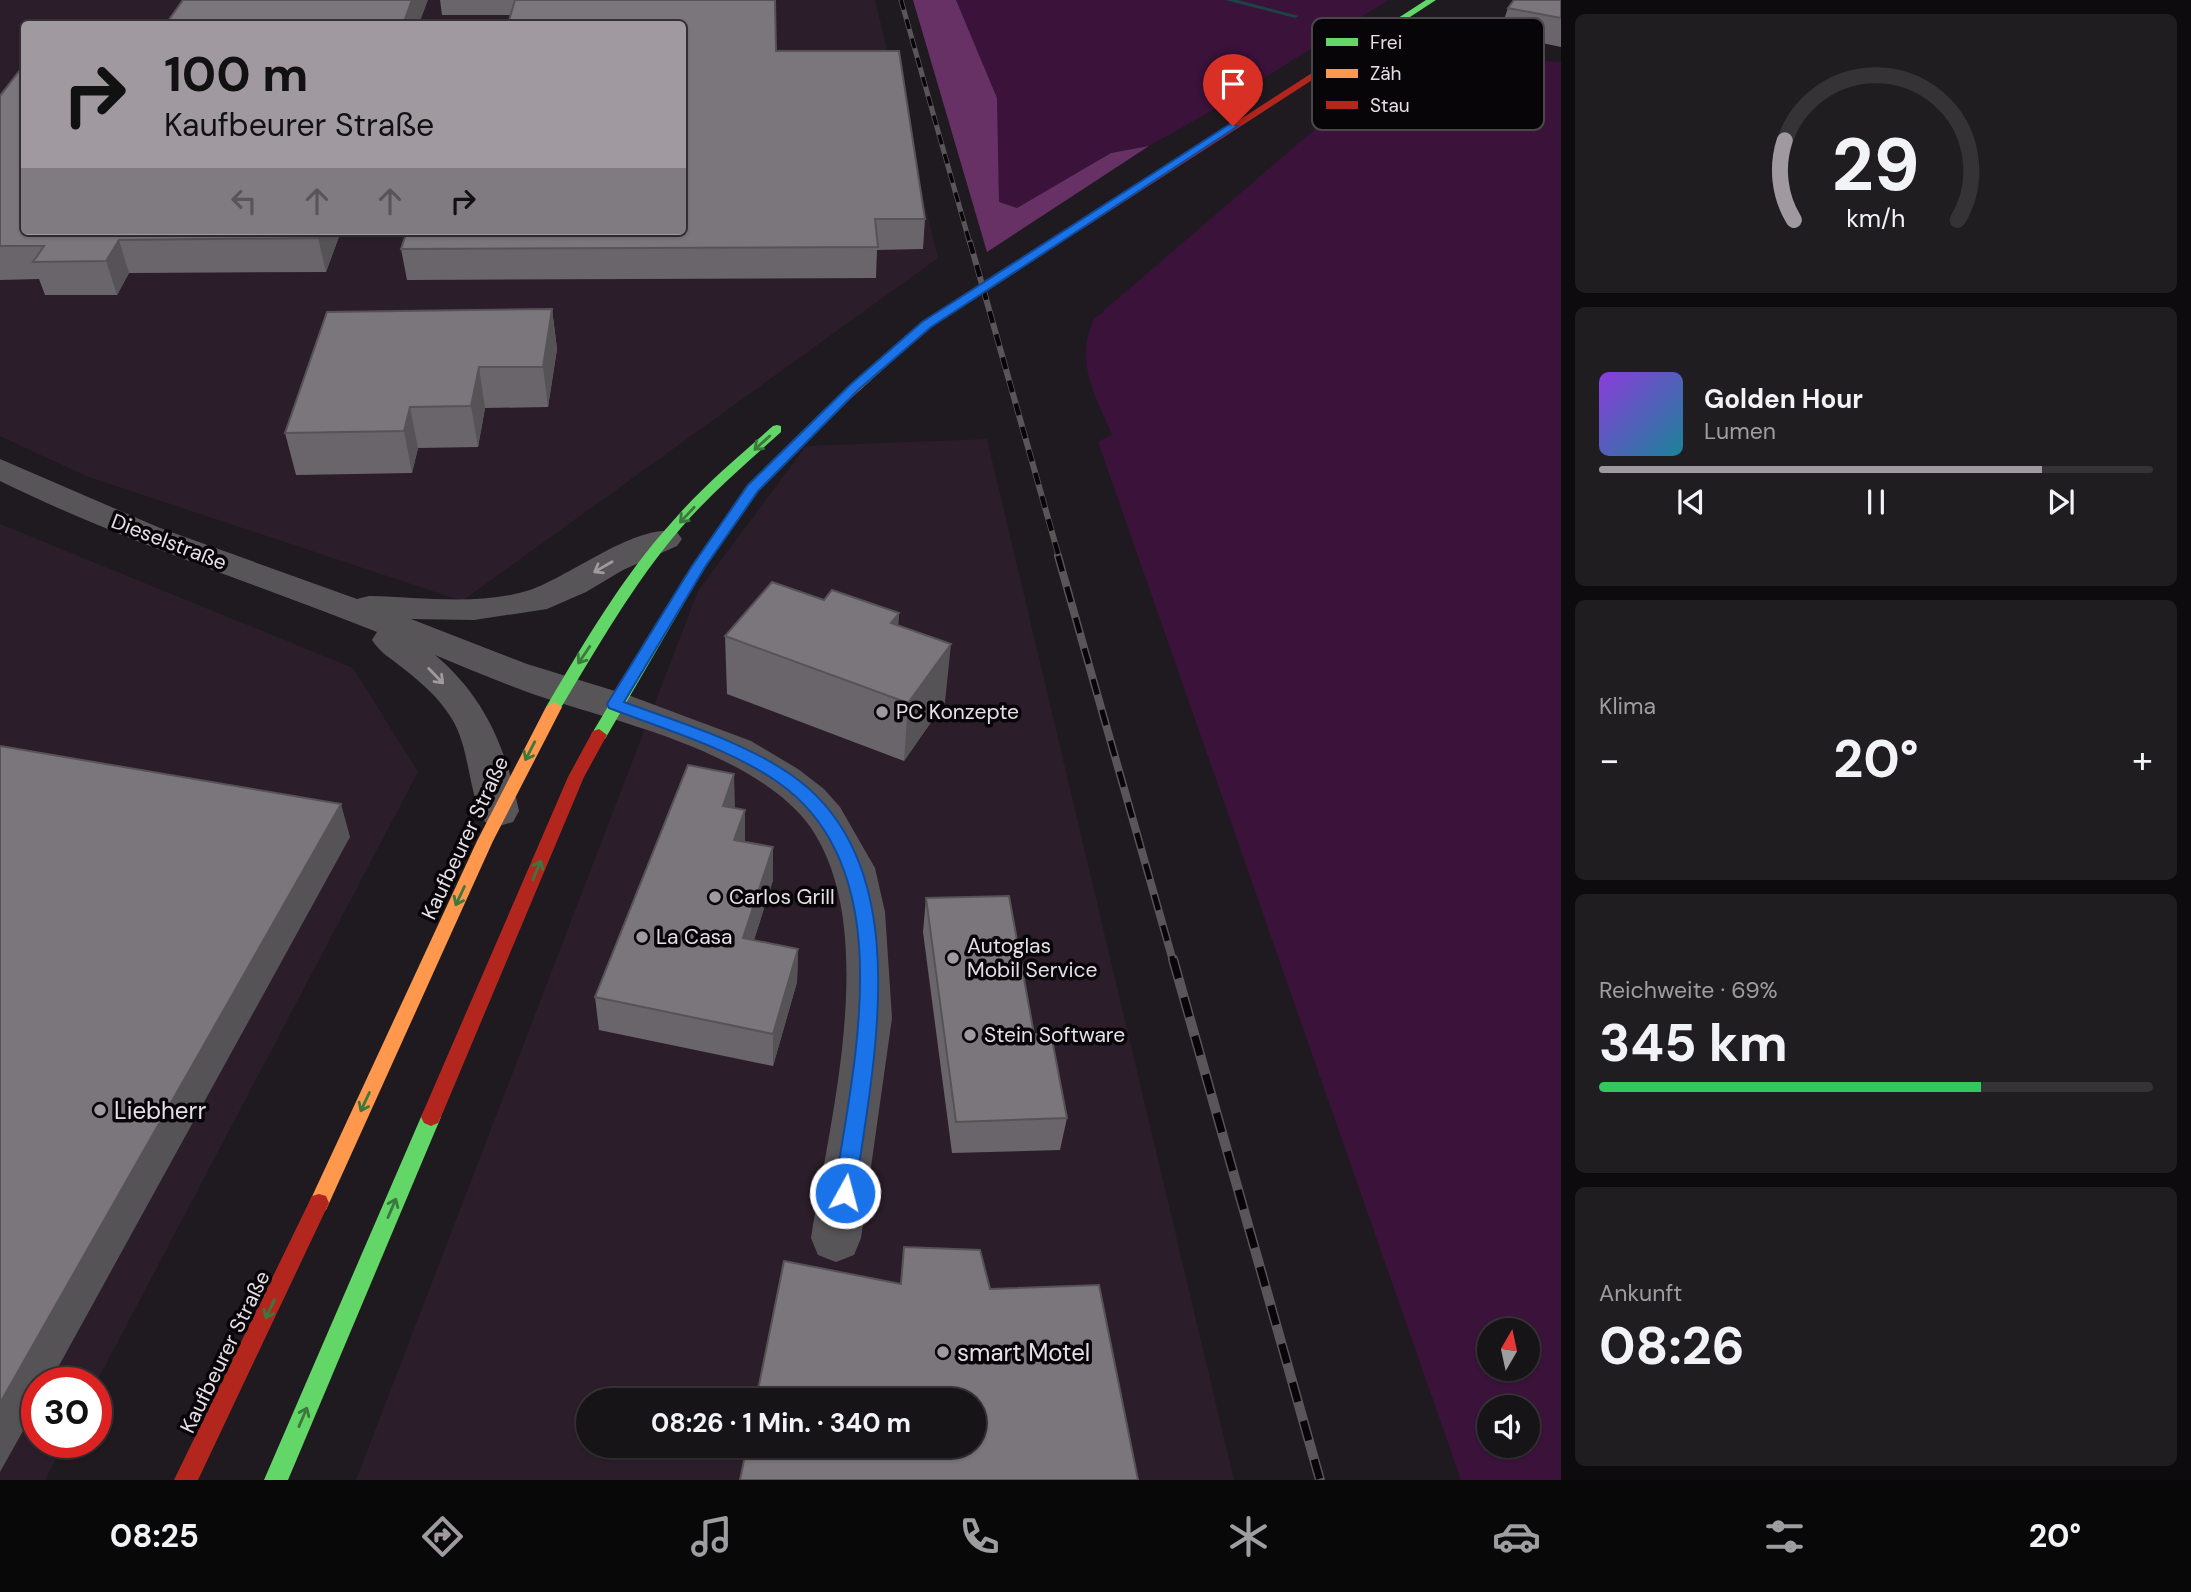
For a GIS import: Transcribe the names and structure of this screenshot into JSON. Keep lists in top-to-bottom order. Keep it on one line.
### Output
{"streets":{"main road":["Kaufbeurer Straße"],"street":["Dieselstraße"]},"crossings":[["Dieselstraße","Kaufbeurer Straße"]],"places":["PC Konzepte","Carlos Grill","La Casa","Autoglas Mobil Service","Stein Software","Liebherr","smart Motel"],"legend":["Frei","Zäh","Stau"],"north":"top","page":{"turn":["100 m","Kaufbeurer Straße"],"song":["Golden Hour","Lumen"],"tile":["Klima",["Reichweite · 69%","345 km"],["Ankunft","08:26"]],"heat":["−","20°","+"],"limit":"30","trip":"08:26 · 1 Min. · 340 m","tabs":["08:25","20°"],"gauge":["29","km/h"]}}
